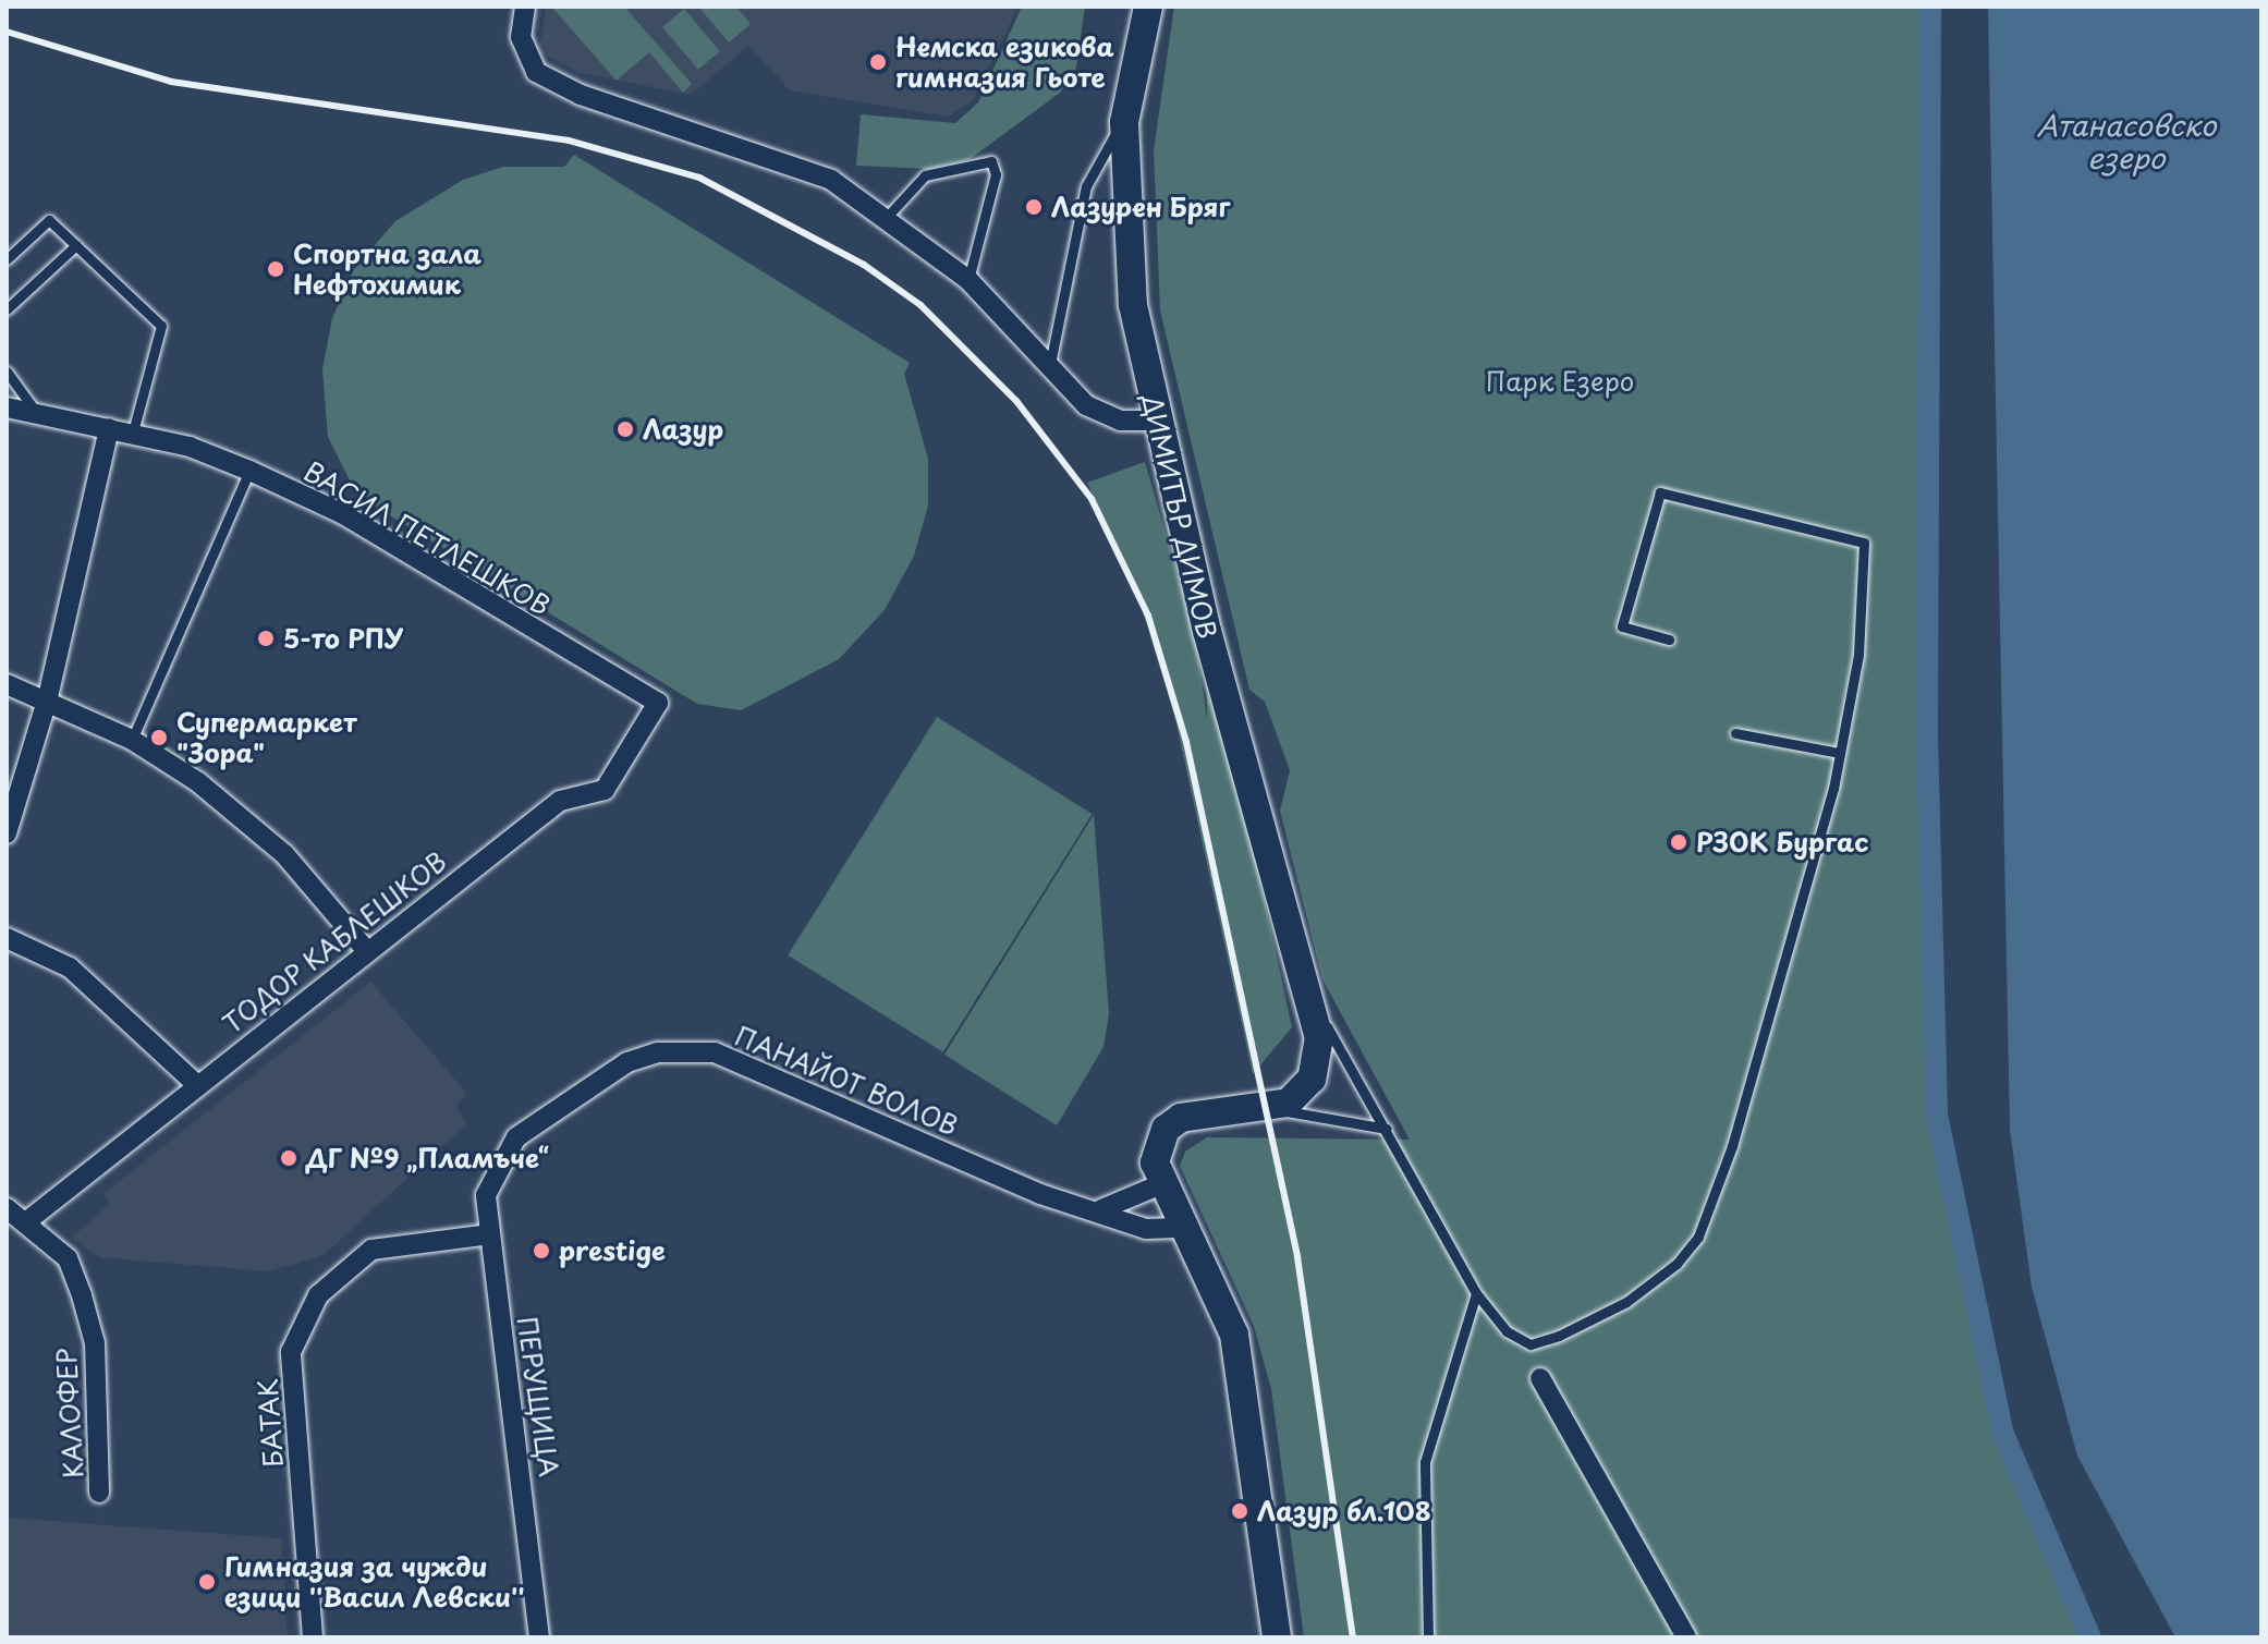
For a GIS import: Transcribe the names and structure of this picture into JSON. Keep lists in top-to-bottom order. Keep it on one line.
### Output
{"streets":{"main road":["ДИМИТЪР ДИМОВ"],"street":["ВАСИЛ ПЕТЛЕШКОВ","ТОДОР КАБЛЕШКОВ","ПАНАЙОТ ВОЛОВ","ПЕРУЩИЦА","КАЛОФЕР","БАТАК"]},"crossings":[["ВАСИЛ ПЕТЛЕШКОВ","ТОДОР КАБЛЕШКОВ"],["ТОДОР КАБЛЕШКОВ","КАЛОФЕР"],["ПАНАЙОТ ВОЛОВ","ПЕРУЩИЦА"],["ПЕРУЩИЦА","БАТАК"]],"water":["Атанасовско езеро"],"parks":["Парк Езеро"],"places":["Немска езикова гимназия Гьоте","Лазурен Бряг","Спортна зала Нефтохимик","Лазур","5-то РПУ","Супермаркет \"Зора\"","РЗОК Бургас","ДГ №9 „Пламъче“","prestige","Лазур бл.108","Гимназия за чужди езици ''Васил Левски''"]}
